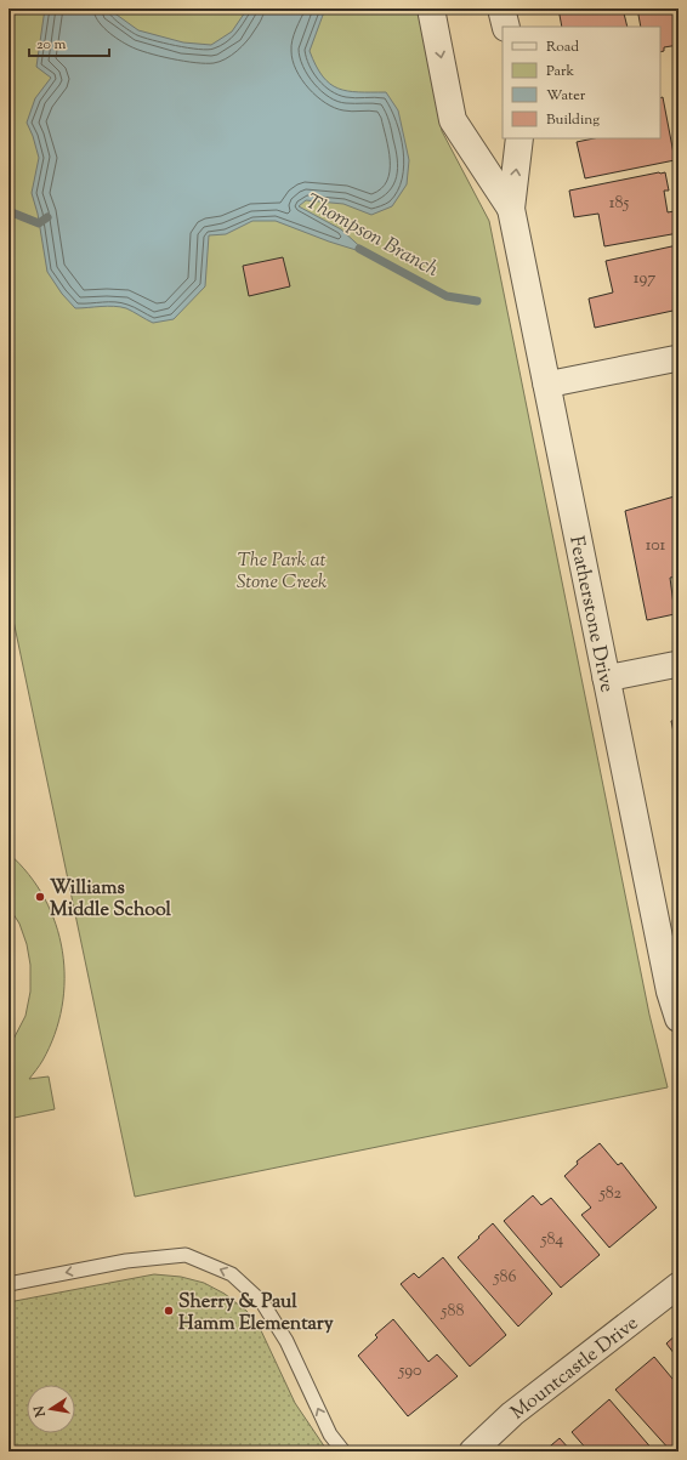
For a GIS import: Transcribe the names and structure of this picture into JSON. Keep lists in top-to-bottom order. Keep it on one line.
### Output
{"streets":{"street":["Featherstone Drive","Mountcastle Drive"]},"water":["Thompson Branch"],"parks":["The Park at Stone Creek"],"places":["Williams Middle School","Sherry & Paul Hamm Elementary"],"house_numbers":["185","197","101","582","584","586","588","590"],"legend":["Road","Park","Water","Building"],"scale_bar":"20 m","north":"left"}
